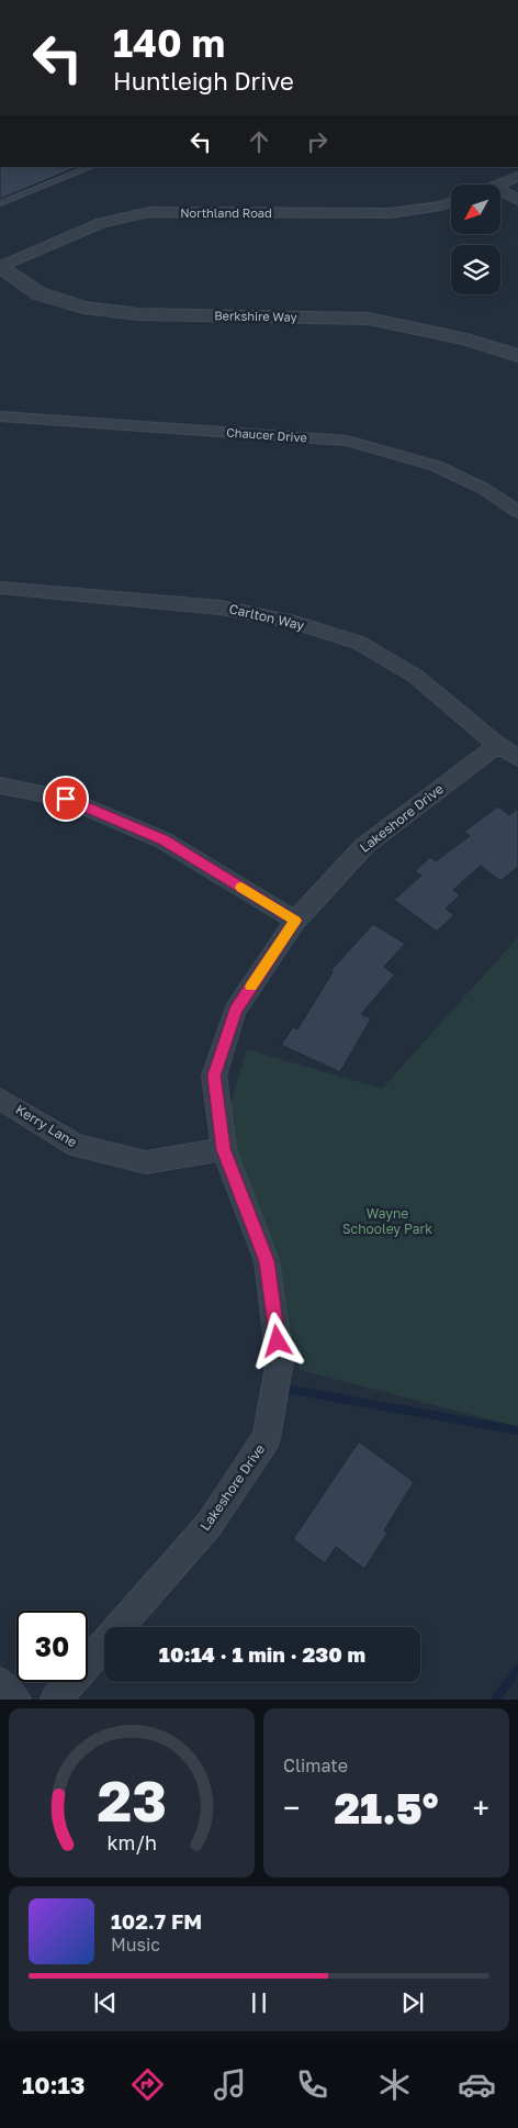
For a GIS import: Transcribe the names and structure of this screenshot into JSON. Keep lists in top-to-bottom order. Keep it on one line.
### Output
{"streets":{"street":["Northland Road","Berkshire Way","Chaucer Drive","Carlton Way","Lakeshore Drive","Kerry Lane"]},"crossings":[["Northland Road","Berkshire Way"],["Carlton Way","Lakeshore Drive"],["Lakeshore Drive","Kerry Lane"]],"parks":["Wayne Schooley Park"],"north":"bottom left","page":{"turn":["140 m","Huntleigh Drive"],"limit":"30","trip":"10:14 · 1 min · 230 m","tile":"Climate","heat":["−","21.5°","+"],"song":["102.7 FM","Music"],"tabs":"10:13","gauge":["23","km/h"]}}
